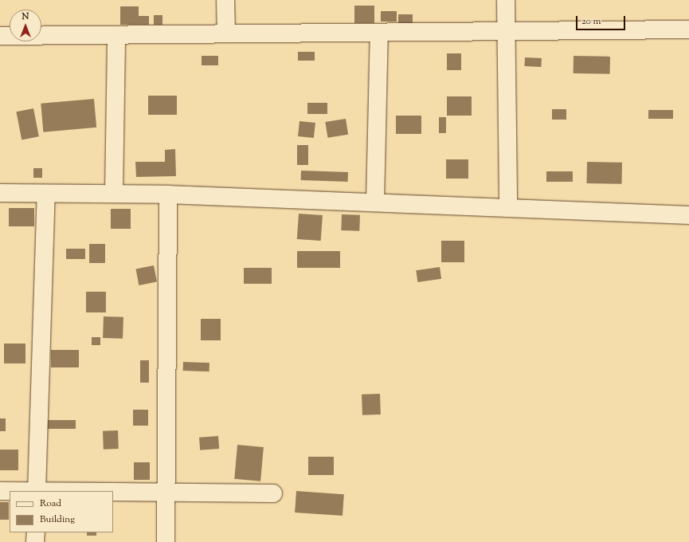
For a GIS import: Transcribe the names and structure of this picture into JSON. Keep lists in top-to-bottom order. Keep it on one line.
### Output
{"legend":["Road","Building"],"scale_bar":"20 m","north":"top"}
